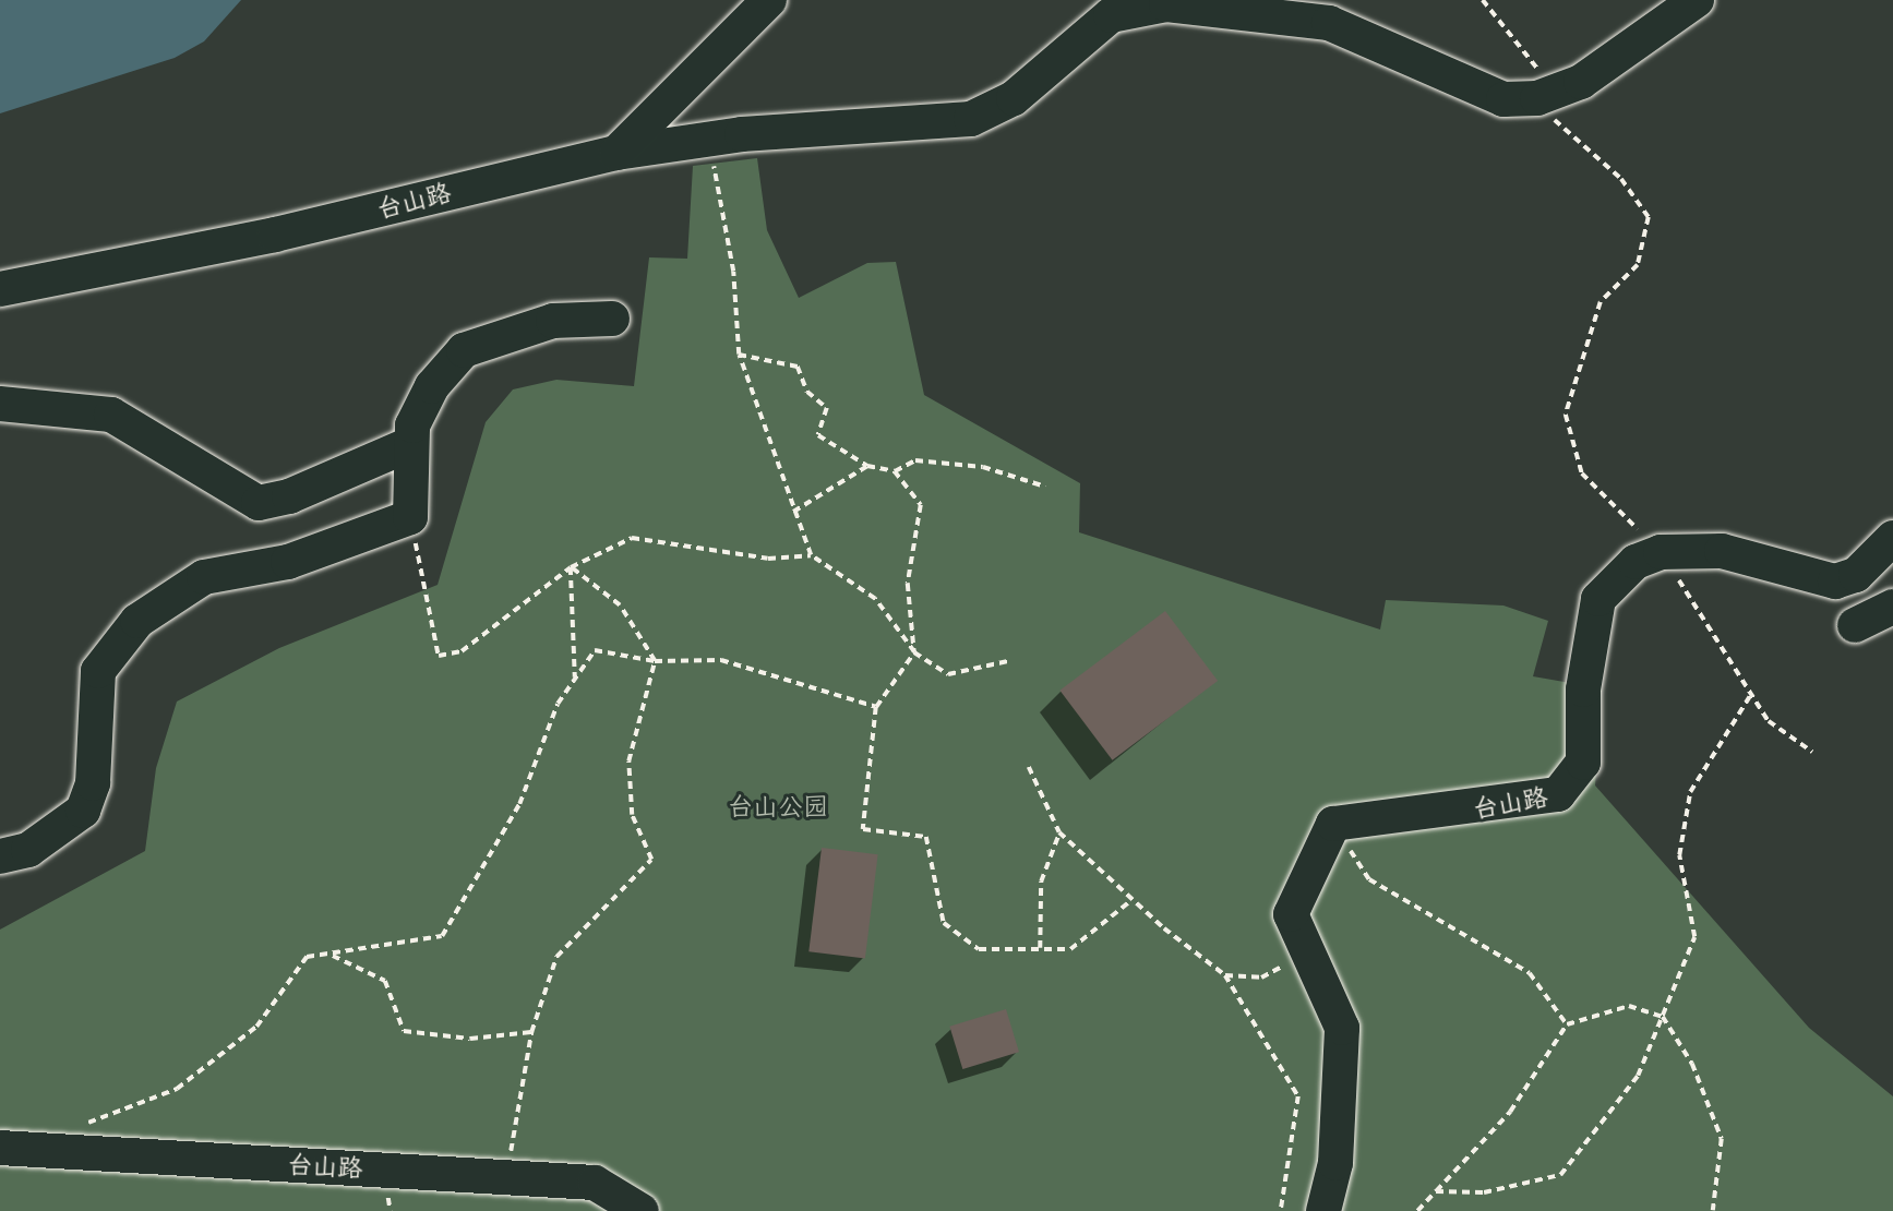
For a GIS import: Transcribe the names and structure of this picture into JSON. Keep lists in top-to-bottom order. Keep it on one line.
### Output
{"streets":{"street":["台山路"]},"parks":["台山公园"]}
